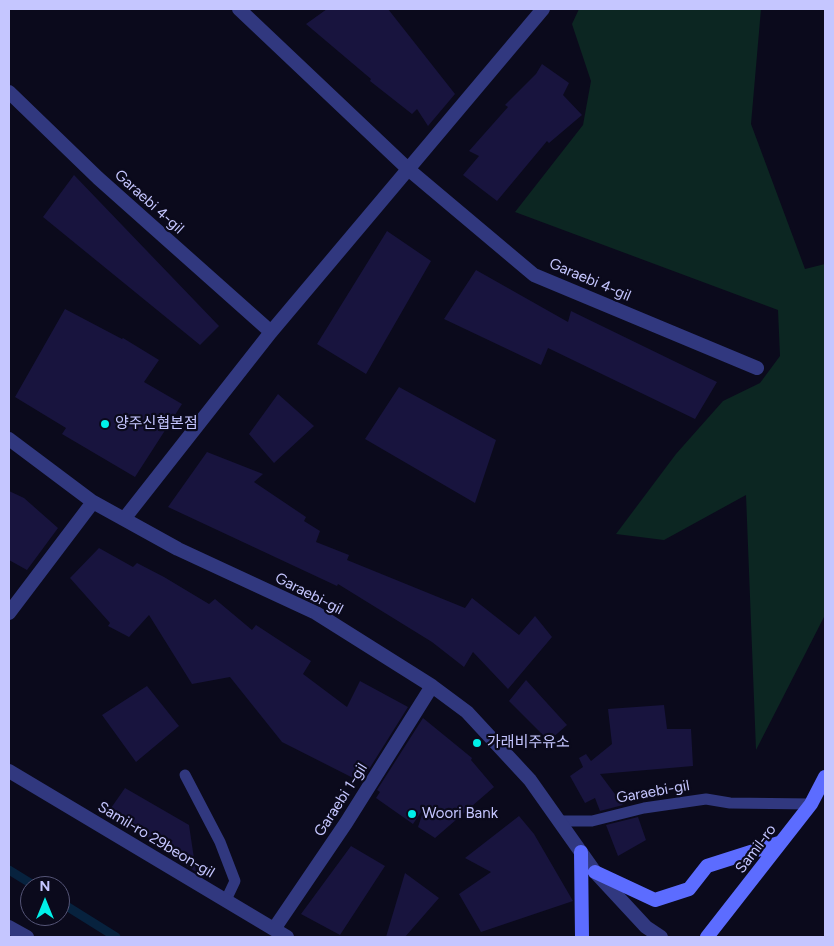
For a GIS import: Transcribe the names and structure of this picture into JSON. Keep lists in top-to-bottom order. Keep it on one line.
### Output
{"streets":{"main road":["Samil-ro"],"street":["Garaebi 4-gil","Garaebi-gil","Garaebi 1-gil","Samil-ro 29beon-gil"]},"crossings":[["Garaebi-gil","Garaebi 1-gil"],["Garaebi-gil","Samil-ro"],["Garaebi 1-gil","Samil-ro 29beon-gil"]],"places":["양주신협본점","가래비주유소","Woori Bank"],"north":"top"}
